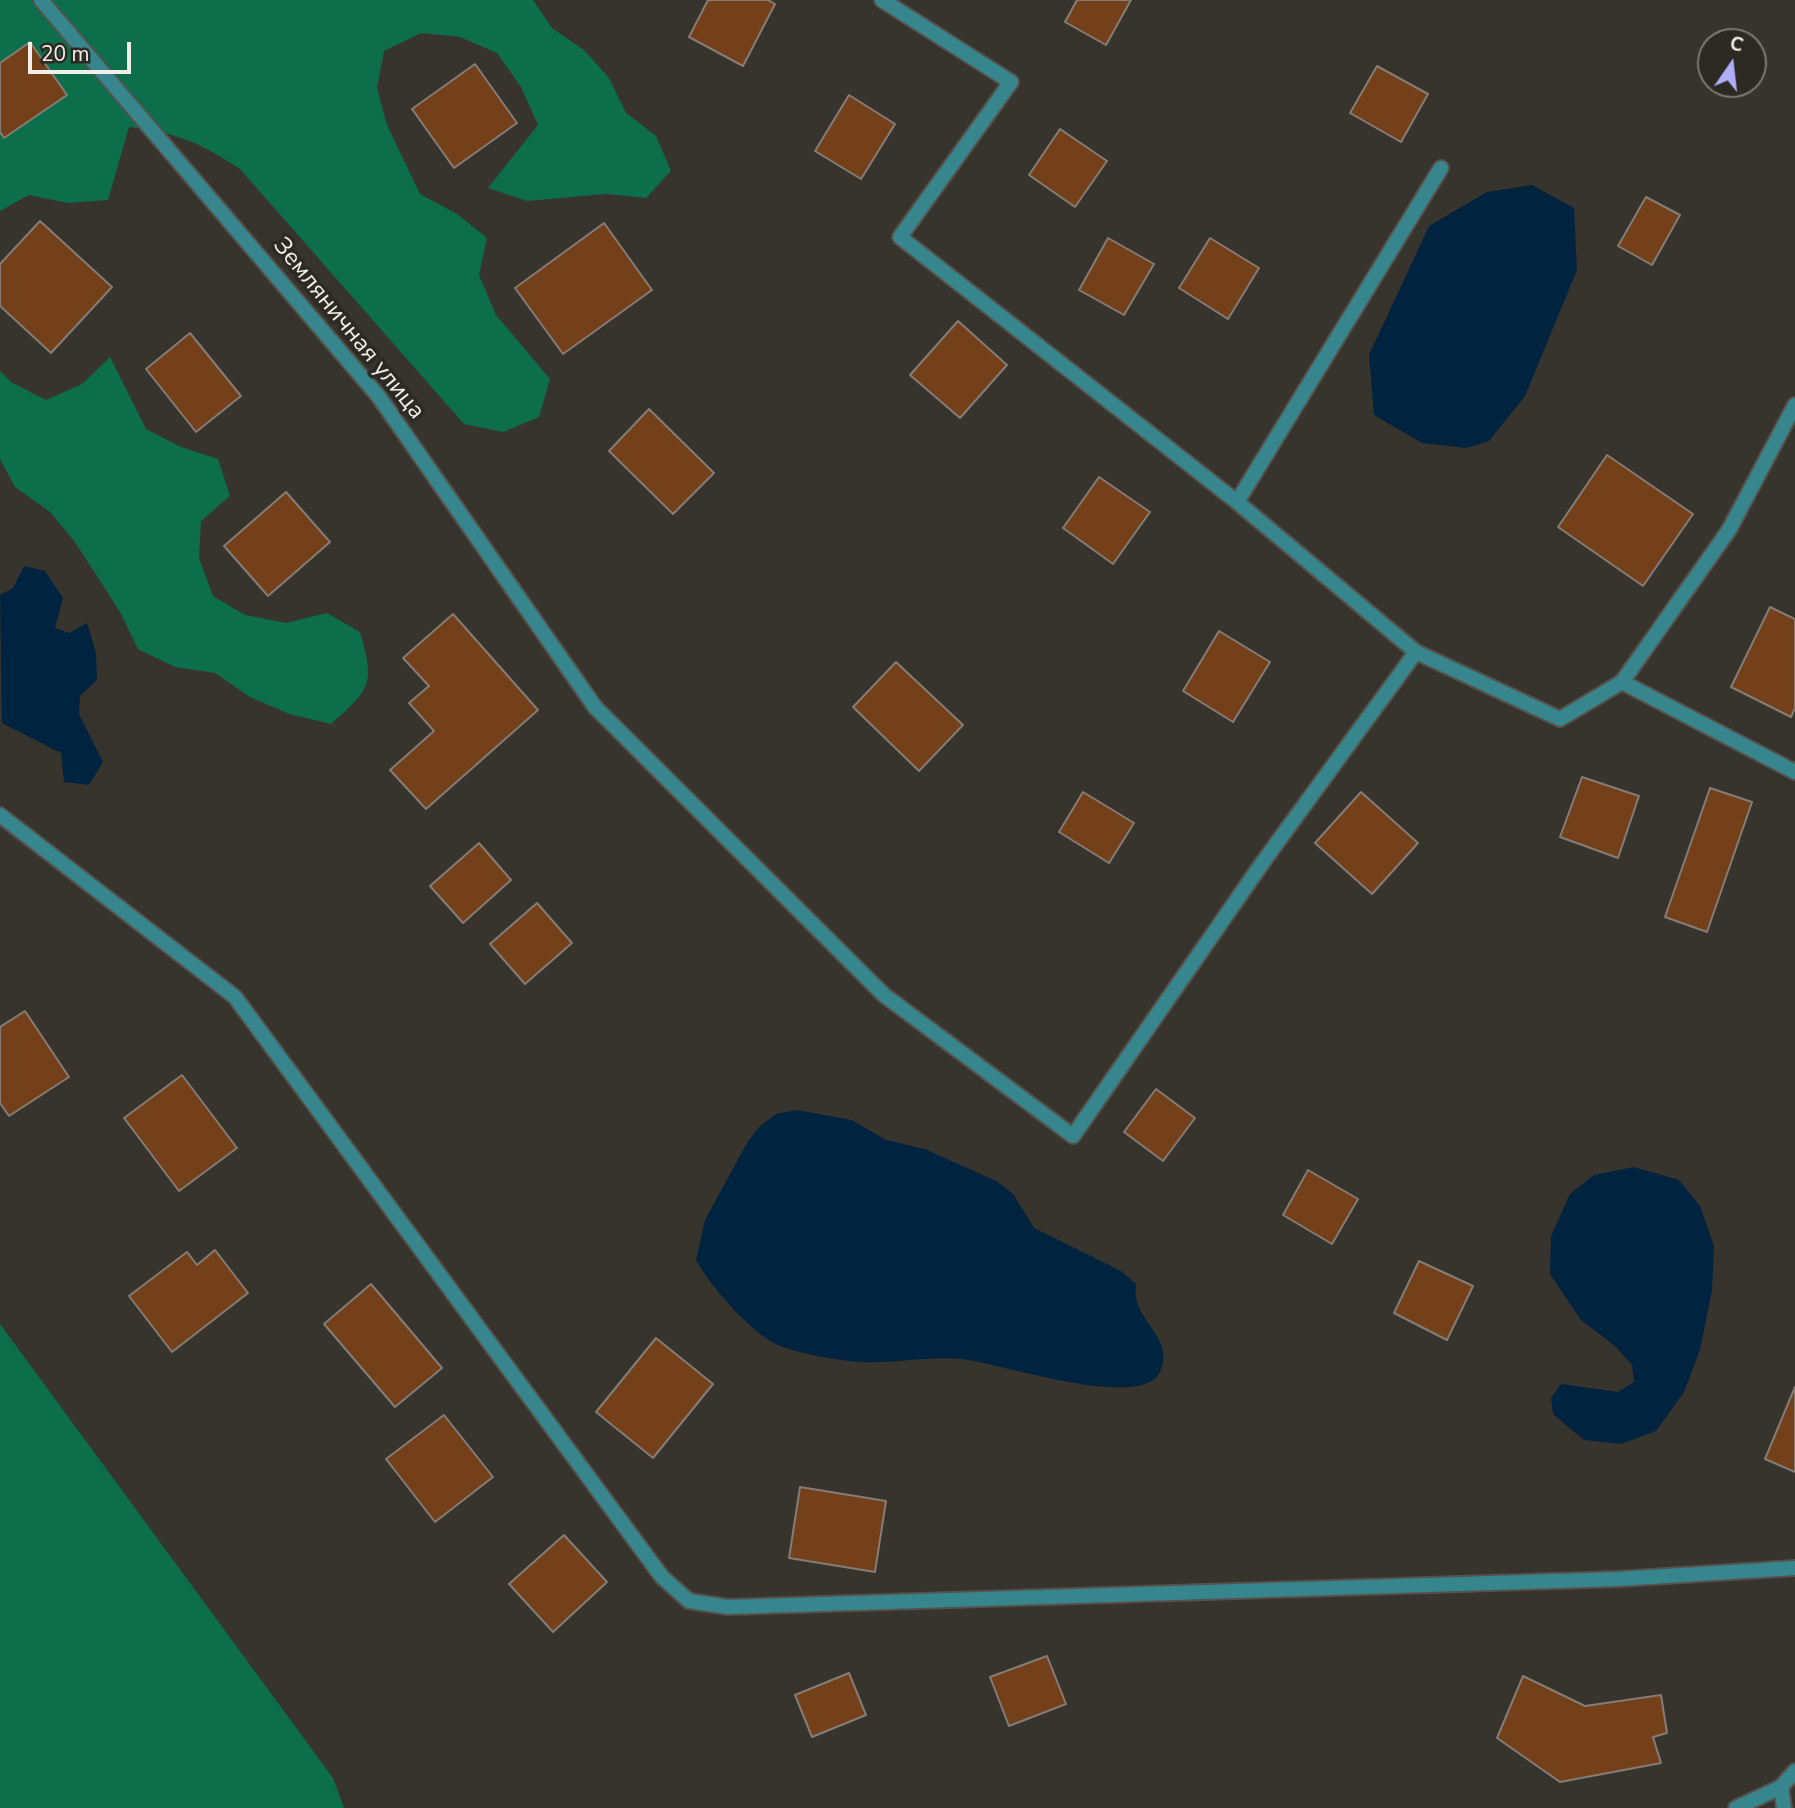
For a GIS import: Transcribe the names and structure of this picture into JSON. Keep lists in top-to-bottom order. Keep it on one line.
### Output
{"streets":{"street":["Земляничная улица"]},"scale_bar":"20 m","north":"top"}
